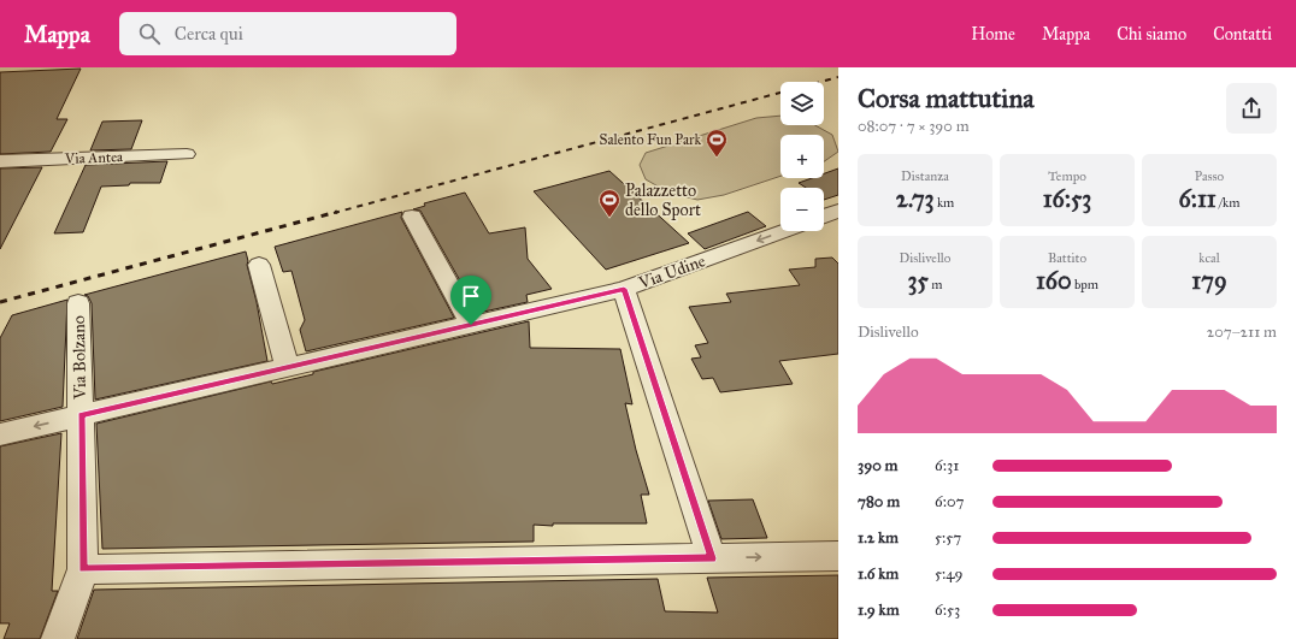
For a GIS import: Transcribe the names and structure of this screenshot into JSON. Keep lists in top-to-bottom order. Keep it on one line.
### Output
{"streets":{"street":["Via Antea","Via Udine","Via Bolzano"]},"crossings":[["Via Udine","Via Bolzano"]],"places":{"sports":["Salento Fun Park","Palazzetto dello Sport"]},"page":{"header":"Mappa","search":"Cerca qui","nav":["Home","Mappa","Chi siamo","Contatti"],"heading":["Corsa mattutina","08:07 · 7 × 390 m"],"map_buttons":["+","−"],"stats":[["Distanza","2.73 km"],["Tempo","16:53"],["Passo","6:11 /km"],["Dislivello","35 m"],["Battito","160 bpm"],["kcal","179"]],"chart":["Dislivello","207–211 m"],"list":[{"name":"390 m","note":"6:31"},{"name":"780 m","note":"6:07"},{"name":"1.2 km","note":"5:57"},{"name":"1.6 km","note":"5:49"},{"name":"1.9 km","note":"6:53"}]}}
